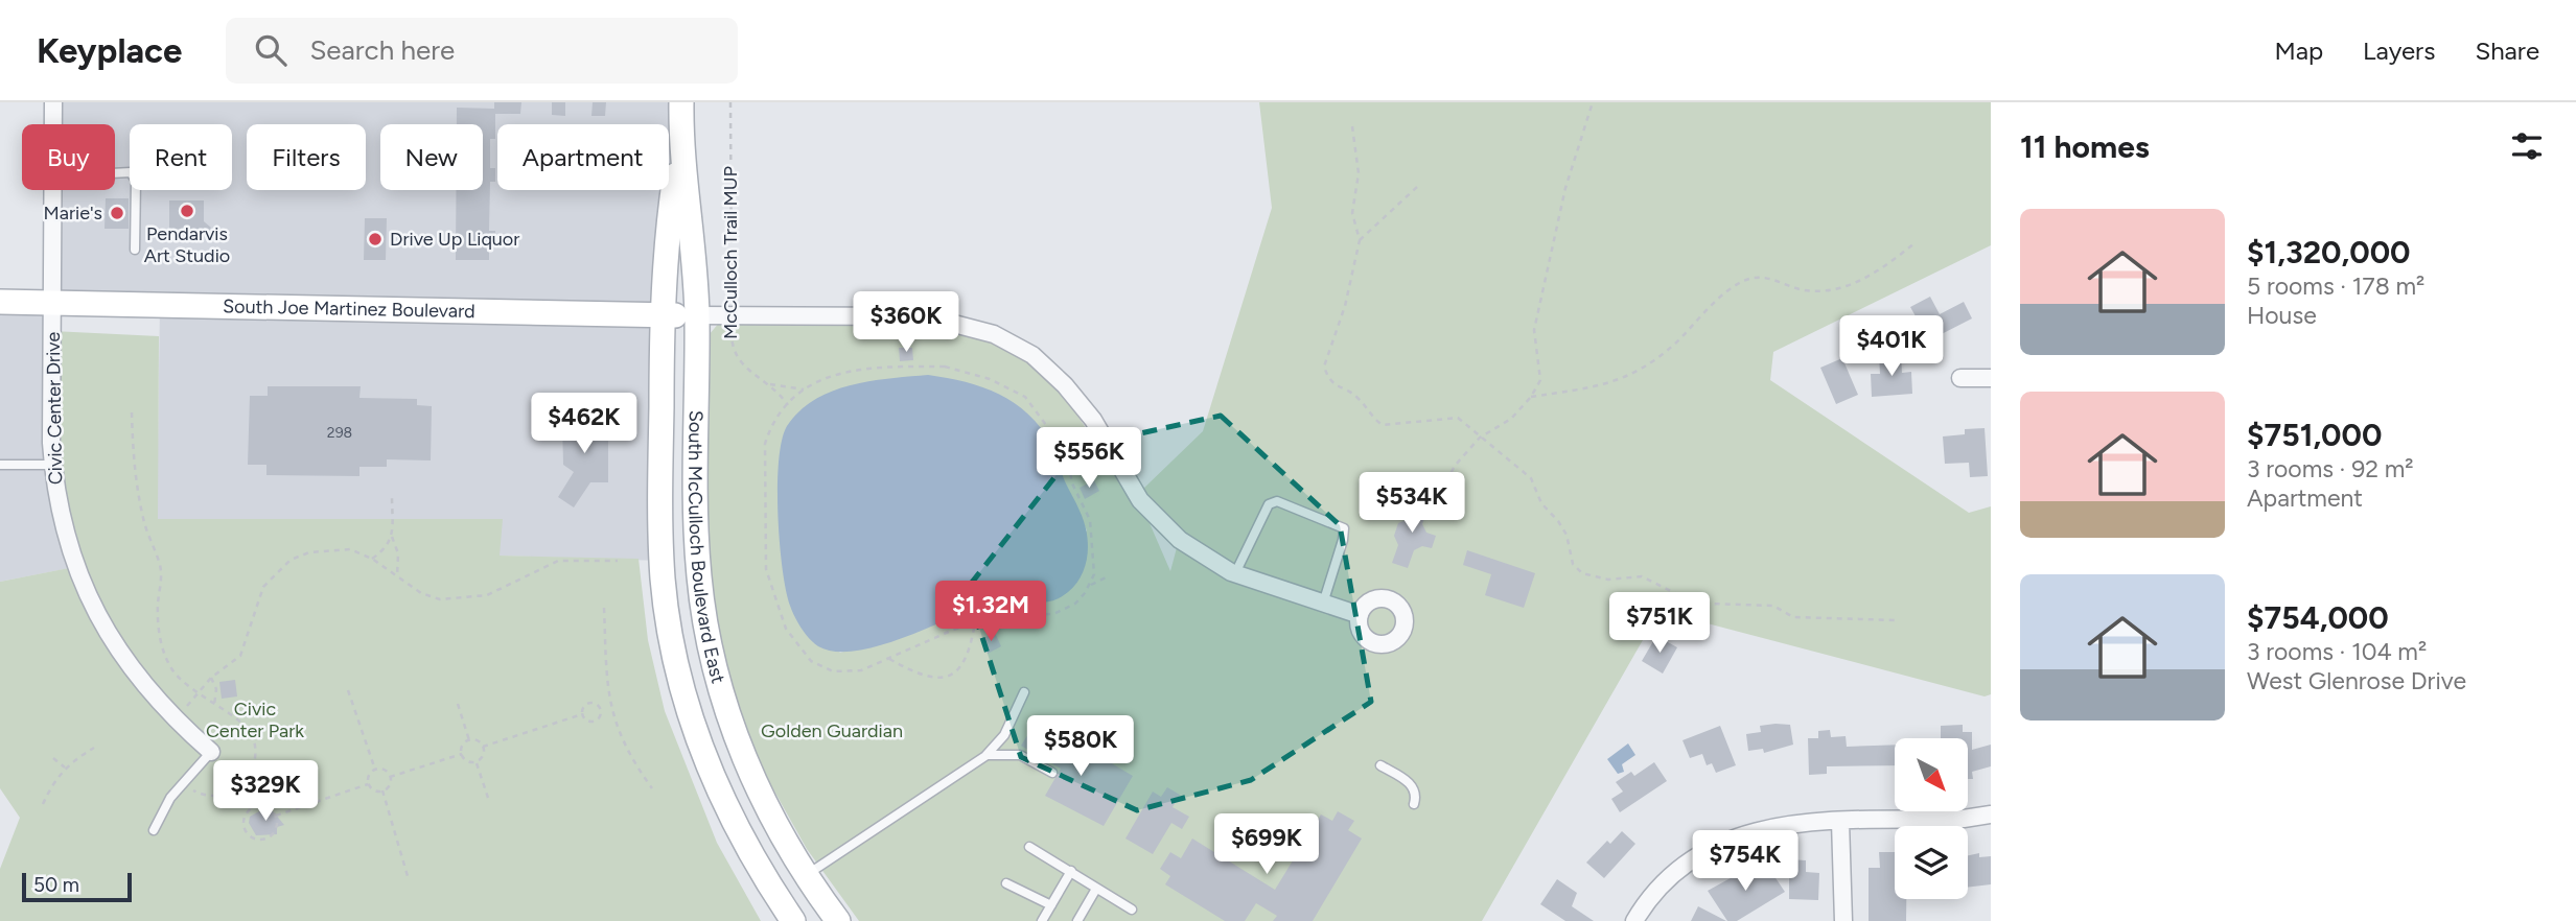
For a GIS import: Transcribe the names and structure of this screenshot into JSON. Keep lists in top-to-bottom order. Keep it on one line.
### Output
{"streets":{"main road":["South Joe Martinez Boulevard","South McCulloch Boulevard East"],"street":["Civic Center Drive"],"path":["McCulloch Trail MUP"]},"crossings":[["South Joe Martinez Boulevard","Civic Center Drive"],["South Joe Martinez Boulevard","South McCulloch Boulevard East"]],"parks":["Civic Center Park","Golden Guardian"],"places":["Pendarvis Art Studio","Marie's","Drive Up Liquor"],"house_numbers":["298"],"scale_bar":"50 m","north":"bottom right","page":{"header":"Keyplace","search":"Search here","nav":["Map","Layers","Share"],"heading":"11 homes","chip":["Buy","Rent","Filters","New","Apartment"],"list":[{"name":"$1,320,000","note":"5 rooms · 178 m² · House"},{"name":"$751,000","note":"3 rooms · 92 m² · Apartment"},{"name":"$754,000","note":"3 rooms · 104 m² · West Glenrose Drive"}],"price":["$360K","$401K","$462K","$556K","$534K","$1.32M","$751K","$580K","$329K","$699K","$754K"],"scale":"50 m"}}
